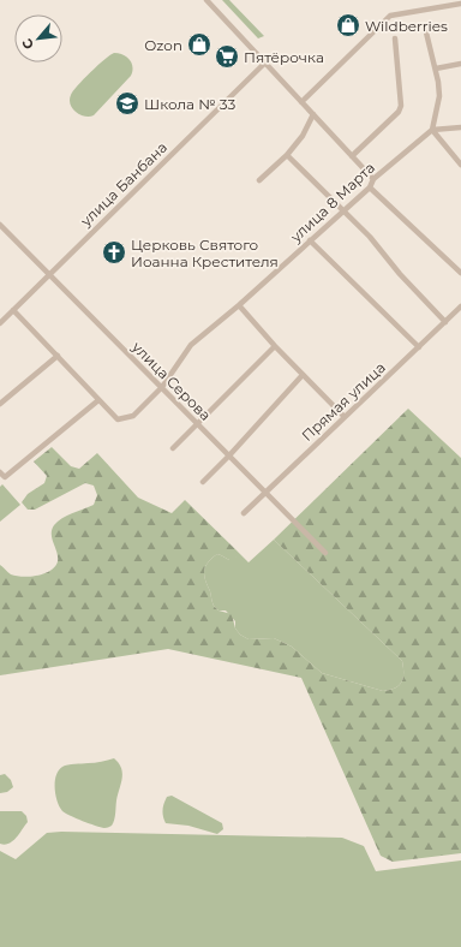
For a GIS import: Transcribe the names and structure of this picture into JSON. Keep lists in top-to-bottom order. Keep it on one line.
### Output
{"streets":{"street":["улица Банбана","улица 8 Марта","улица Серова","Прямая улица"]},"crossings":[["улица Банбана","улица Серова"],["улица 8 Марта","улица Серова"],["улица Серова","Прямая улица"]],"places":{"shop":["Wildberries","Ozon"],"supermarket":["Пятёрочка"],"school or university":["Школа № 33"],"church":["Церковь Святого Иоанна Крестителя"]},"north":"bottom left"}
